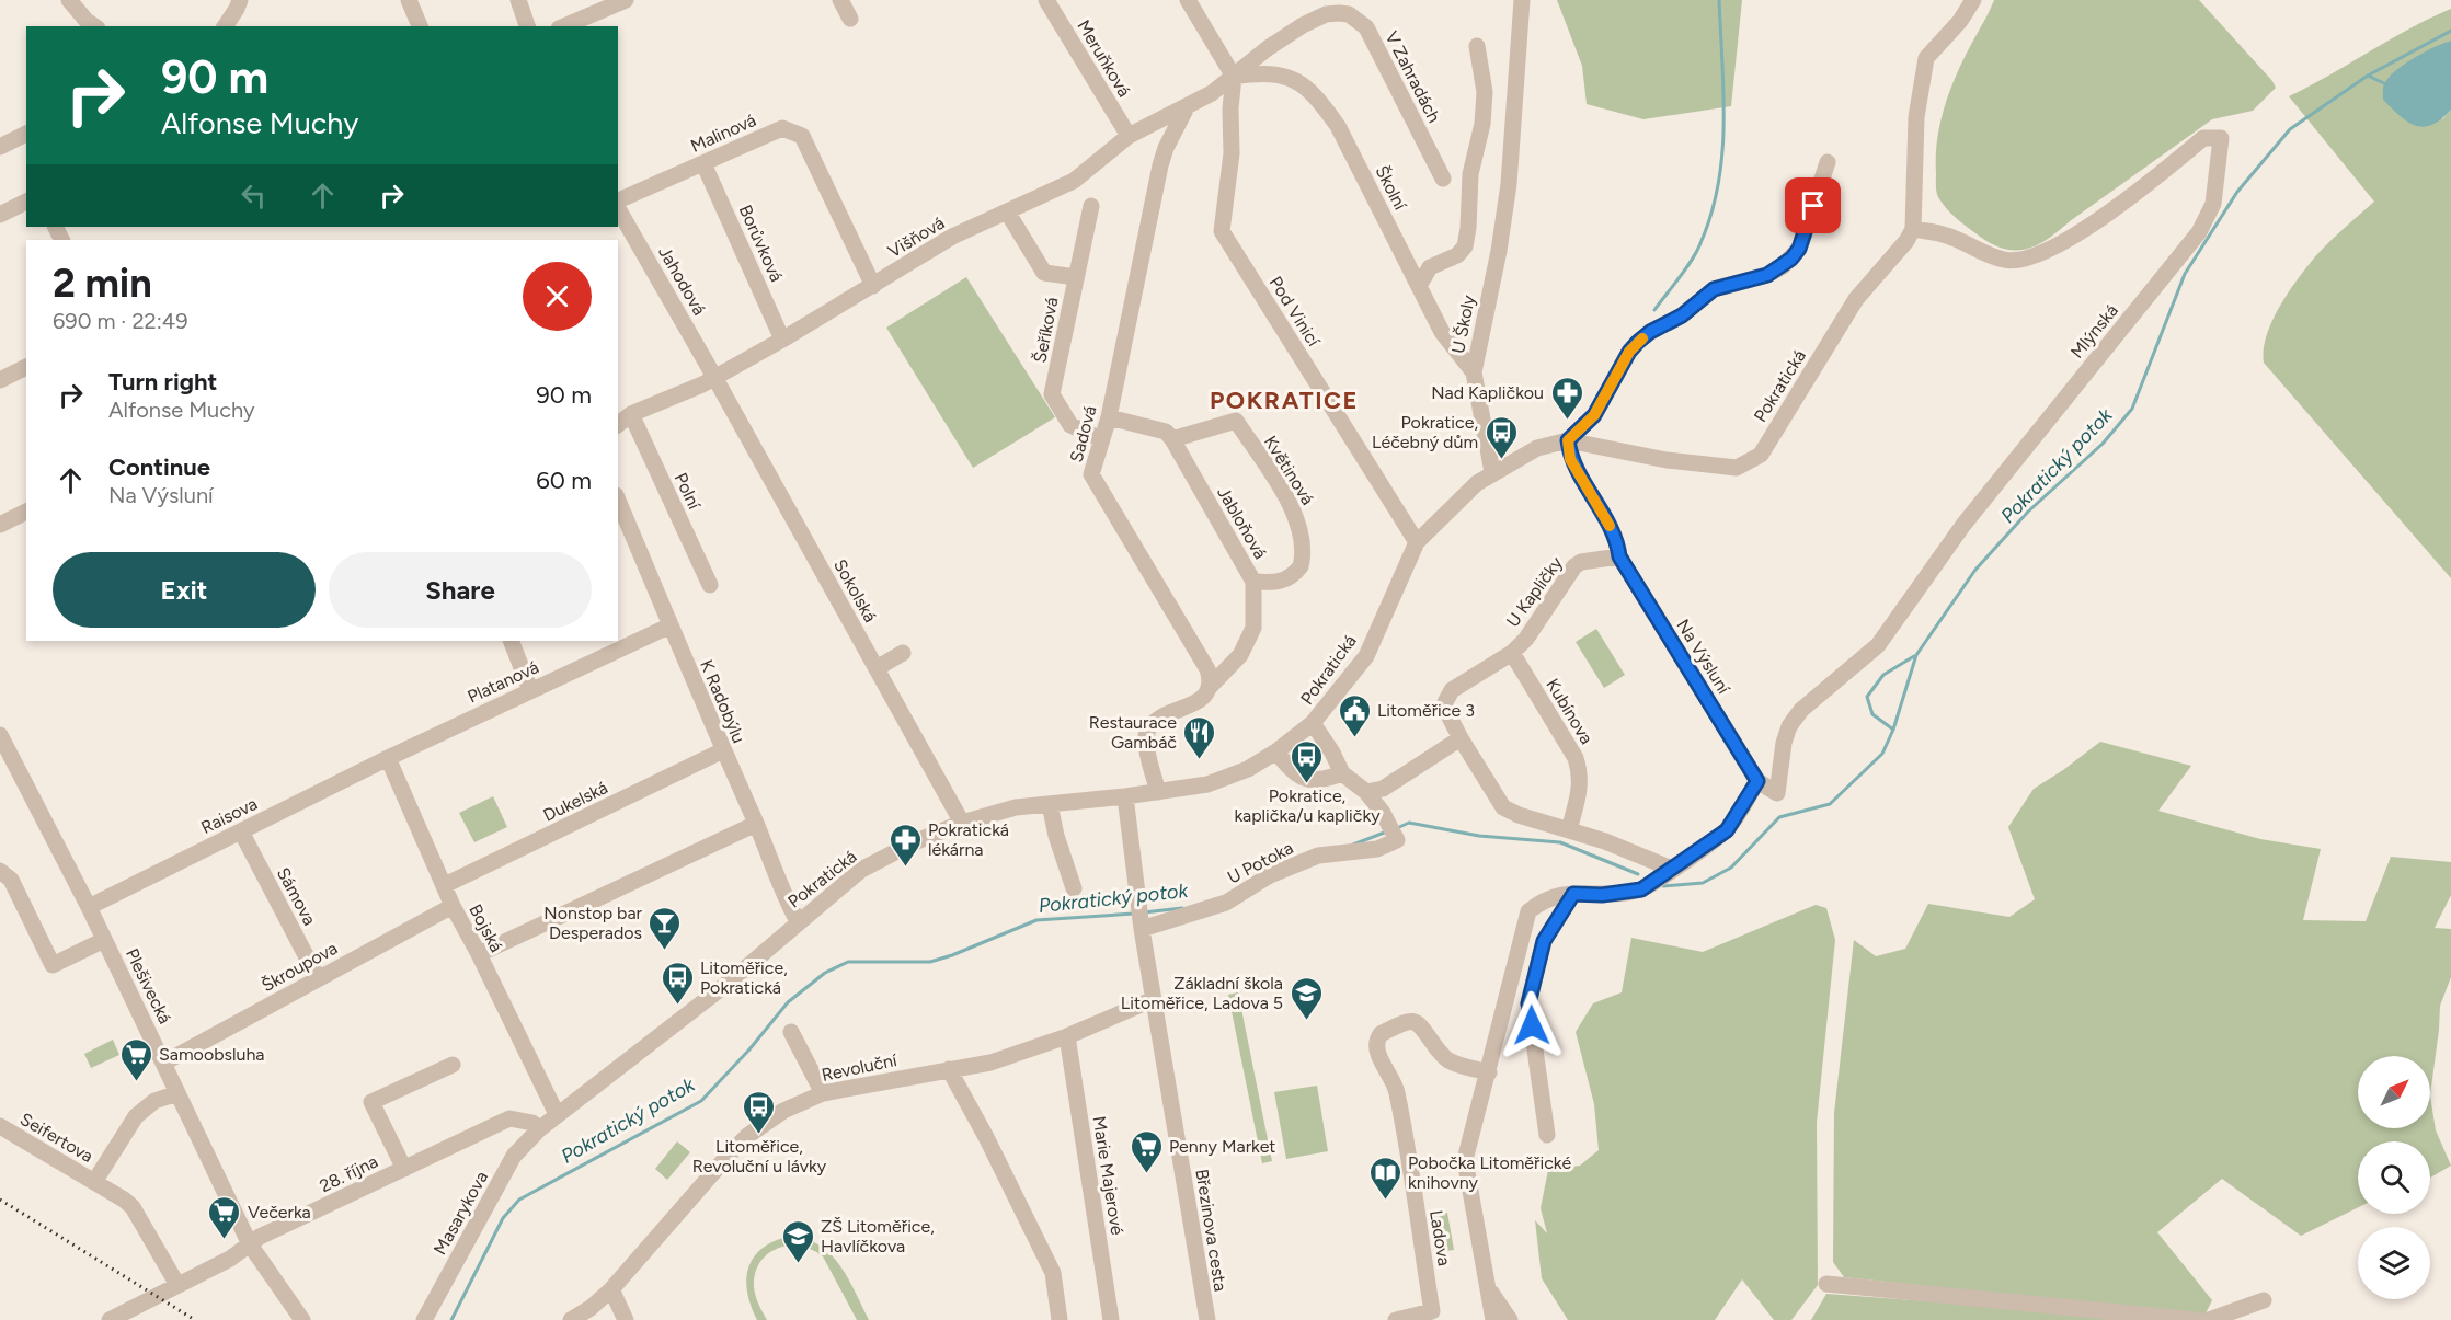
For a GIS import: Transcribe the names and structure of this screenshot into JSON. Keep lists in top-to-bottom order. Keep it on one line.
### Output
{"streets":{"street":["Meruňková","V Zahradách","Malinová","Školní","Višňová","Borůvková","Jahodová","Pod Vinicí","U Školy","Šeříková","Mlýnská","Pokratická","Sadová","Květinová","Polní","Jabloňová","Sokolská","U Kapličky","Na Výsluní","Platanová","K Radobýlu","Kubínova","Dukelská","Raisova","U Potoka","Sámova","Bojská","Škroupova","Plešivecká","Revoluční","Seifertova","28. října","Marie Majerové","Masarykova","Březinova cesta","Ladova"]},"crossings":[["Meruňková","Višňová"],["V Zahradách","Školní"],["V Zahradách","Višňová"],["V Zahradách","Pod Vinicí"],["Malinová","Višňová"],["Malinová","Borůvková"],["Školní","Višňová"],["Školní","Pod Vinicí"],["Školní","U Školy"],["Višňová","Borůvková"],["Višňová","Jahodová"],["Višňová","Pod Vinicí"],["Višňová","Sadová"],["Višňová","Polní"],["Višňová","Sokolská"],["Jahodová","Sokolská"],["Pod Vinicí","Pokratická"],["U Školy","Pokratická"],["Šeříková","Sadová"],["Mlýnská","Pokratická"],["Mlýnská","Na Výsluní"],["Pokratická","Sokolská"],["Pokratická","Na Výsluní"],["Pokratická","K Radobýlu"],["Pokratická","Bojská"],["Pokratická","28. října"],["Pokratická","Masarykova"],["Pokratická","Březinova cesta"],["Sadová","Jabloňová"],["Květinová","Jabloňová"],["U Kapličky","Na Výsluní"],["U Kapličky","Kubínova"],["Platanová","K Radobýlu"],["Platanová","Raisova"],["Platanová","Bojská"],["K Radobýlu","Dukelská"],["Dukelská","Bojská"],["Raisova","Sámova"],["Raisova","Bojská"],["Raisova","Plešivecká"],["U Potoka","Březinova cesta"],["Sámova","Škroupova"],["Bojská","Škroupova"],["Škroupova","Plešivecká"],["Plešivecká","Seifertova"],["Plešivecká","28. října"],["Revoluční","Marie Majerové"],["Revoluční","Březinova cesta"],["Seifertova","28. října"],["28. října","Masarykova"]],"districts":["POKRATICE"],"water":["Pokratický potok"],"places":{"pharmacy":["Nad Kapličkou","Pokratická lékárna"],"bus stop":["Pokratice, Léčebný dům","Pokratice, kaplička/u kapličky","Litoměřice, Pokratická","Litoměřice, Revoluční u lávky"],"public building":["Litoměřice 3"],"restaurant":["Restaurace Gambáč"],"bar":["Nonstop bar Desperados"],"school or university":["Základní škola Litoměřice, Ladova 5","ZŠ Litoměřice, Havlíčkova"],"supermarket":["Samoobsluha","Penny Market","Večerka"],"library":["Pobočka Litoměřické knihovny"]},"north":"top right","page":{"turn":["90 m","Alfonse Muchy"],"heading":["2 min","690 m · 22:49"],"list":[{"name":"Turn right","note":"Alfonse Muchy","value":"90 m"},{"name":"Continue","note":"Na Výsluní","value":"60 m"}],"buttons":["Exit","Share"]}}
